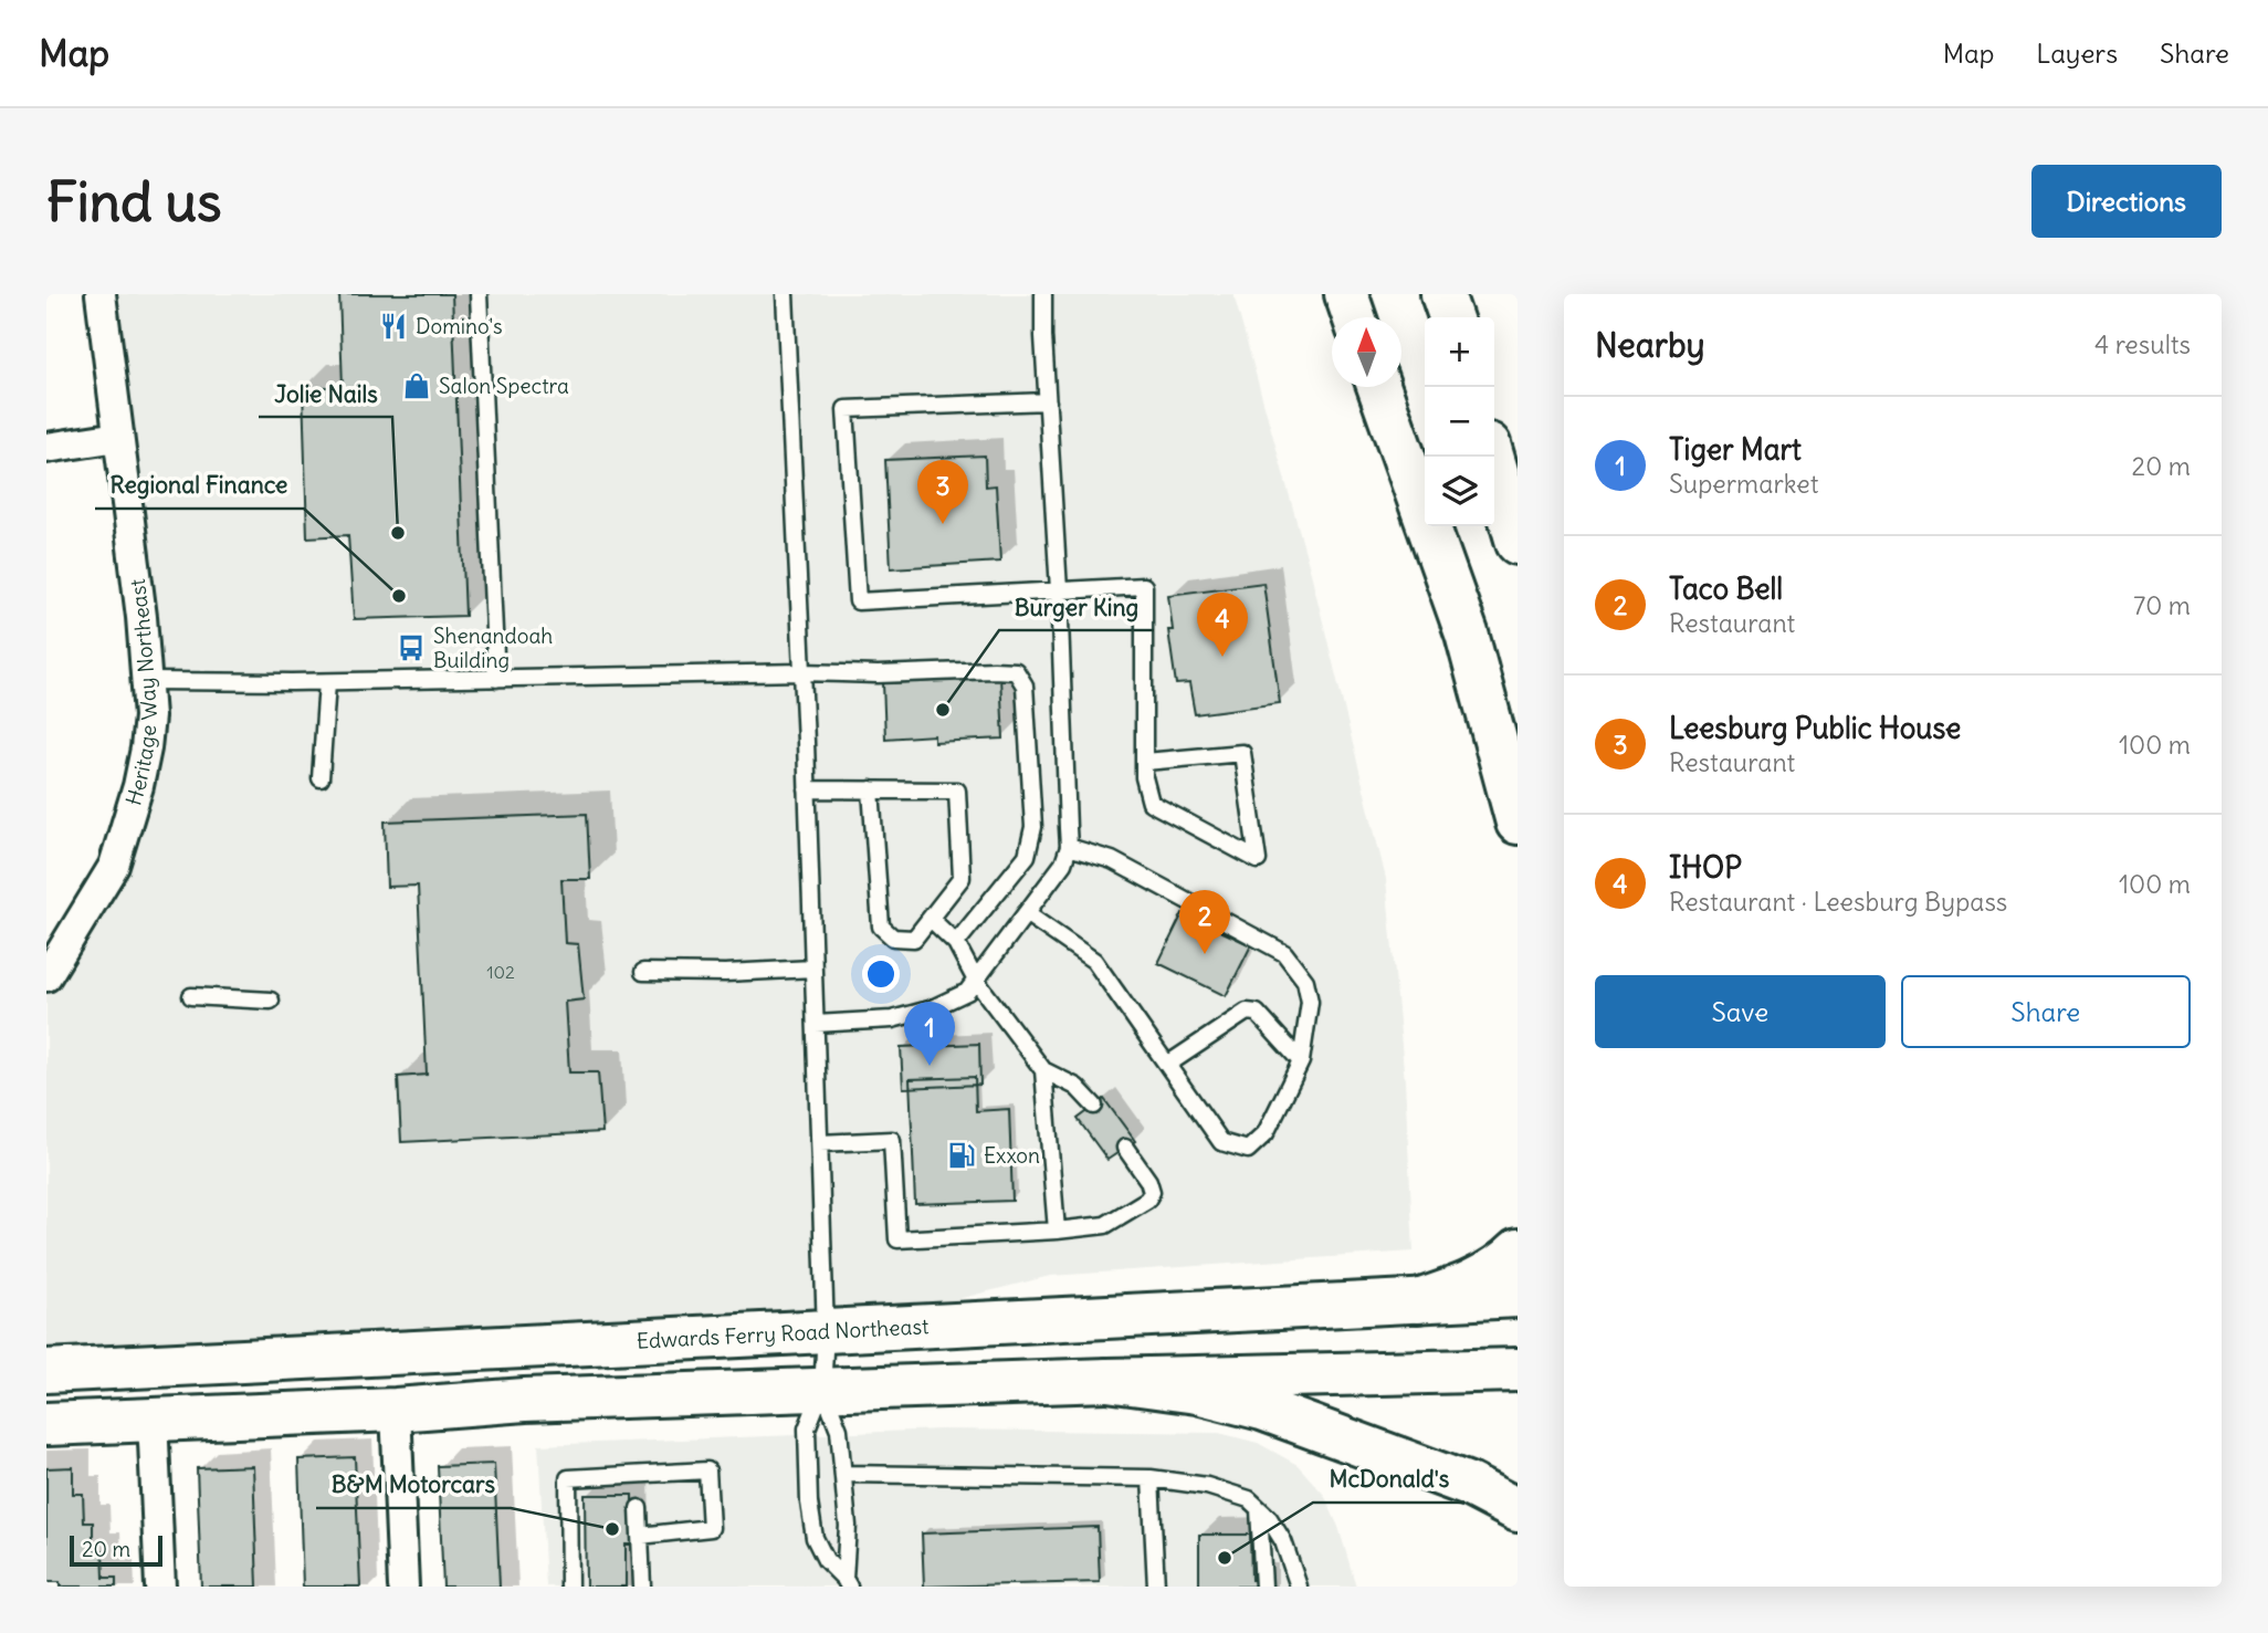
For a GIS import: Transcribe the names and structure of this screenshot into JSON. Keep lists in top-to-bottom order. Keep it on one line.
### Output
{"streets":{"main road":["Edwards Ferry Road Northeast"],"street":["Heritage Way Northeast"]},"places":{"restaurant":["Domino's"],"shop":["Salon Spectra"],"other":["Jolie Nails","Regional Finance","Burger King","B&M Motorcars","McDonald's"],"bus stop":["Shenandoah Building"],"fuel station":["Exxon"]},"house_numbers":["102"],"scale_bar":"20 m","north":"top","page":{"header":"Map","nav":["Map","Layers","Share"],"buttons":["Directions",["Save","Share"]],"title":"Find us","heading":["Nearby","4 results"],"map_buttons":["+","−"],"list":[{"mark":"1","name":"Tiger Mart","note":"Supermarket","value":"20 m"},{"mark":"2","name":"Taco Bell","note":"Restaurant","value":"70 m"},{"mark":"3","name":"Leesburg Public House","note":"Restaurant","value":"100 m"},{"mark":"4","name":"IHOP","note":"Restaurant · Leesburg Bypass","value":"100 m"}],"pins":["3","4","2","1"],"scale":"20 m"}}
